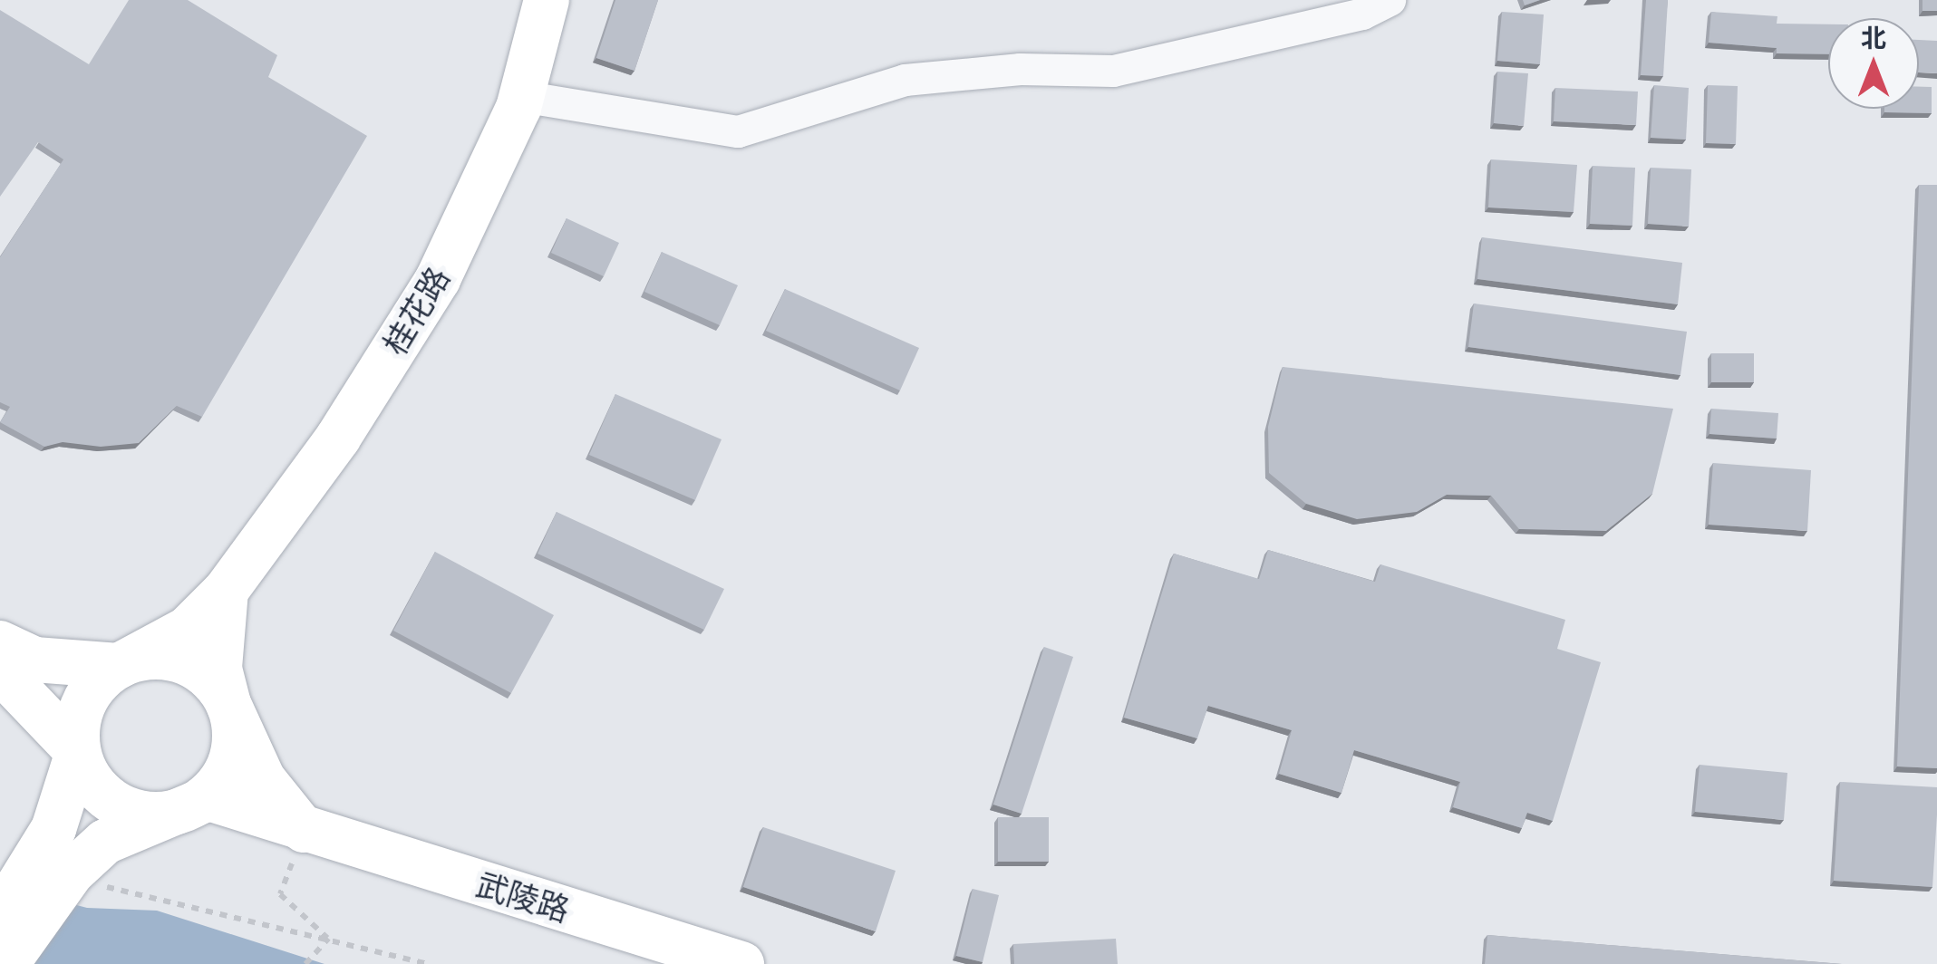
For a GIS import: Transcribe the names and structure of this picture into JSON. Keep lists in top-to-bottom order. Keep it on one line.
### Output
{"streets":{"main road":["桂花路","武陵路"]},"crossings":[["桂花路","武陵路"]],"north":"top"}
